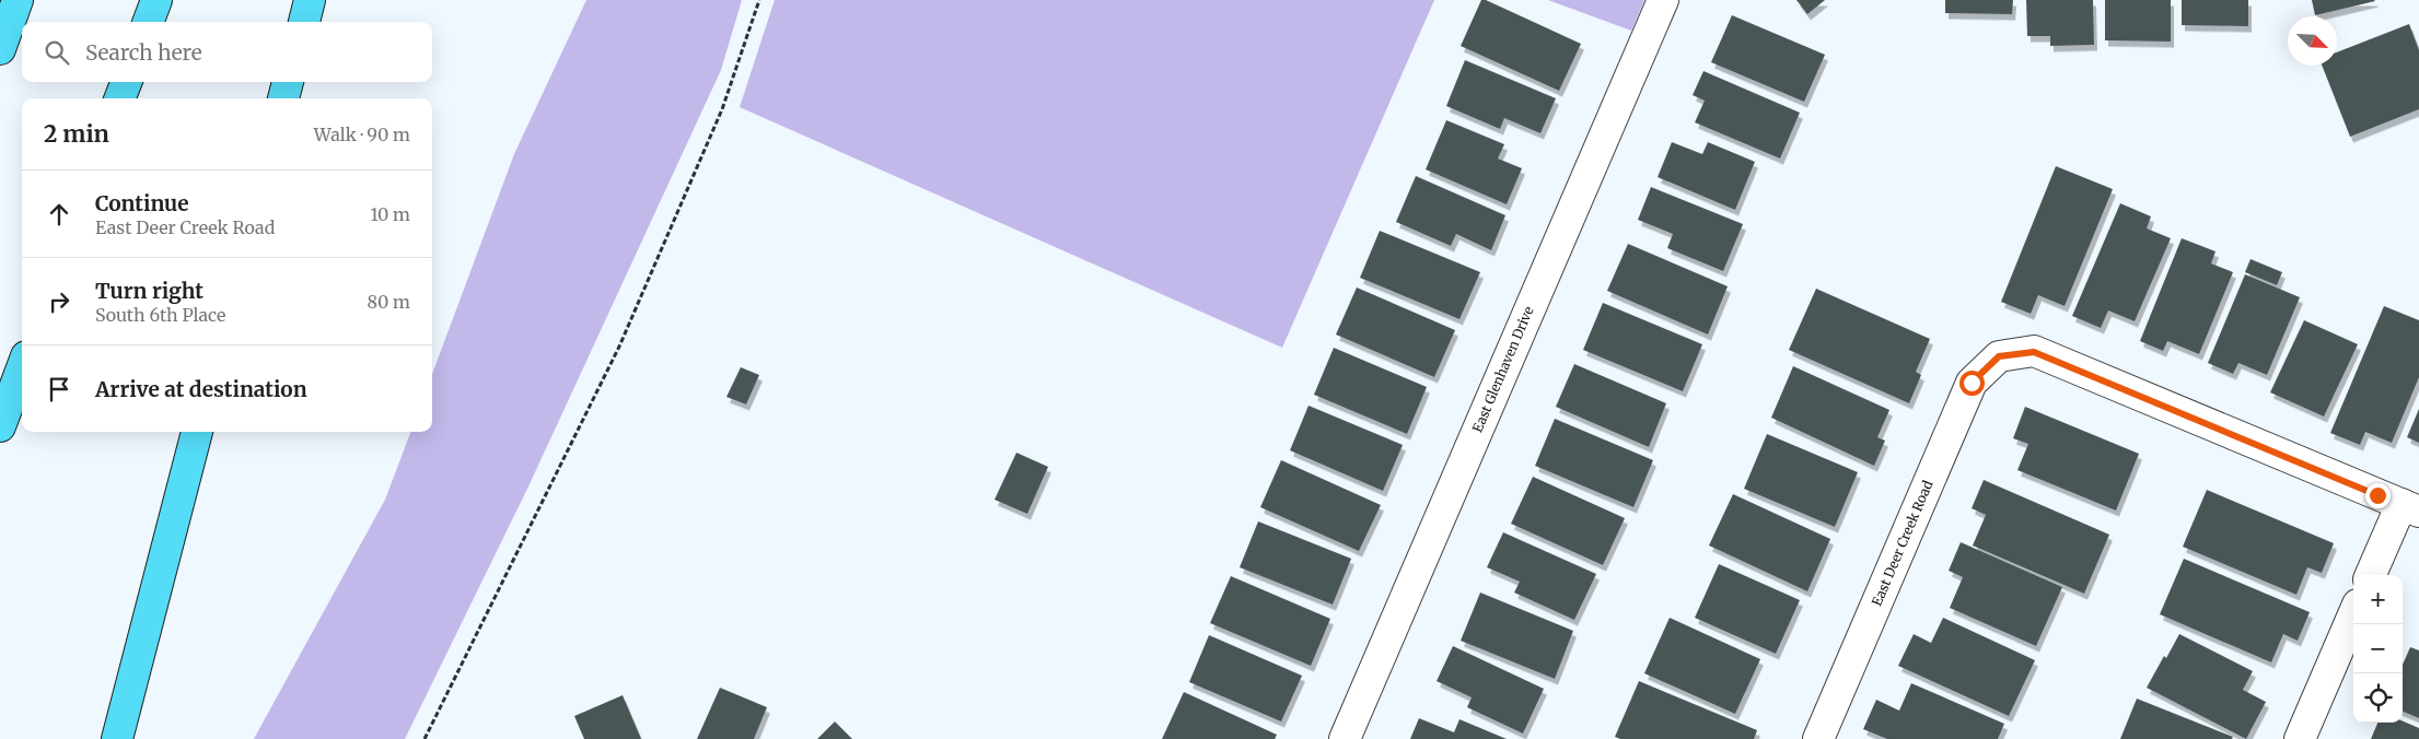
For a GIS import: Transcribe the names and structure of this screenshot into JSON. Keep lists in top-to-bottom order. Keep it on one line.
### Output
{"streets":{"street":["East Glenhaven Drive","East Deer Creek Road"]},"north":"bottom right","page":{"search":"Search here","heading":["2 min","Walk · 90 m"],"list":[["Continue","East Deer Creek Road","10 m"],["Turn right","South 6th Place","80 m"],"Arrive at destination"],"map_buttons":["+","−"]}}
